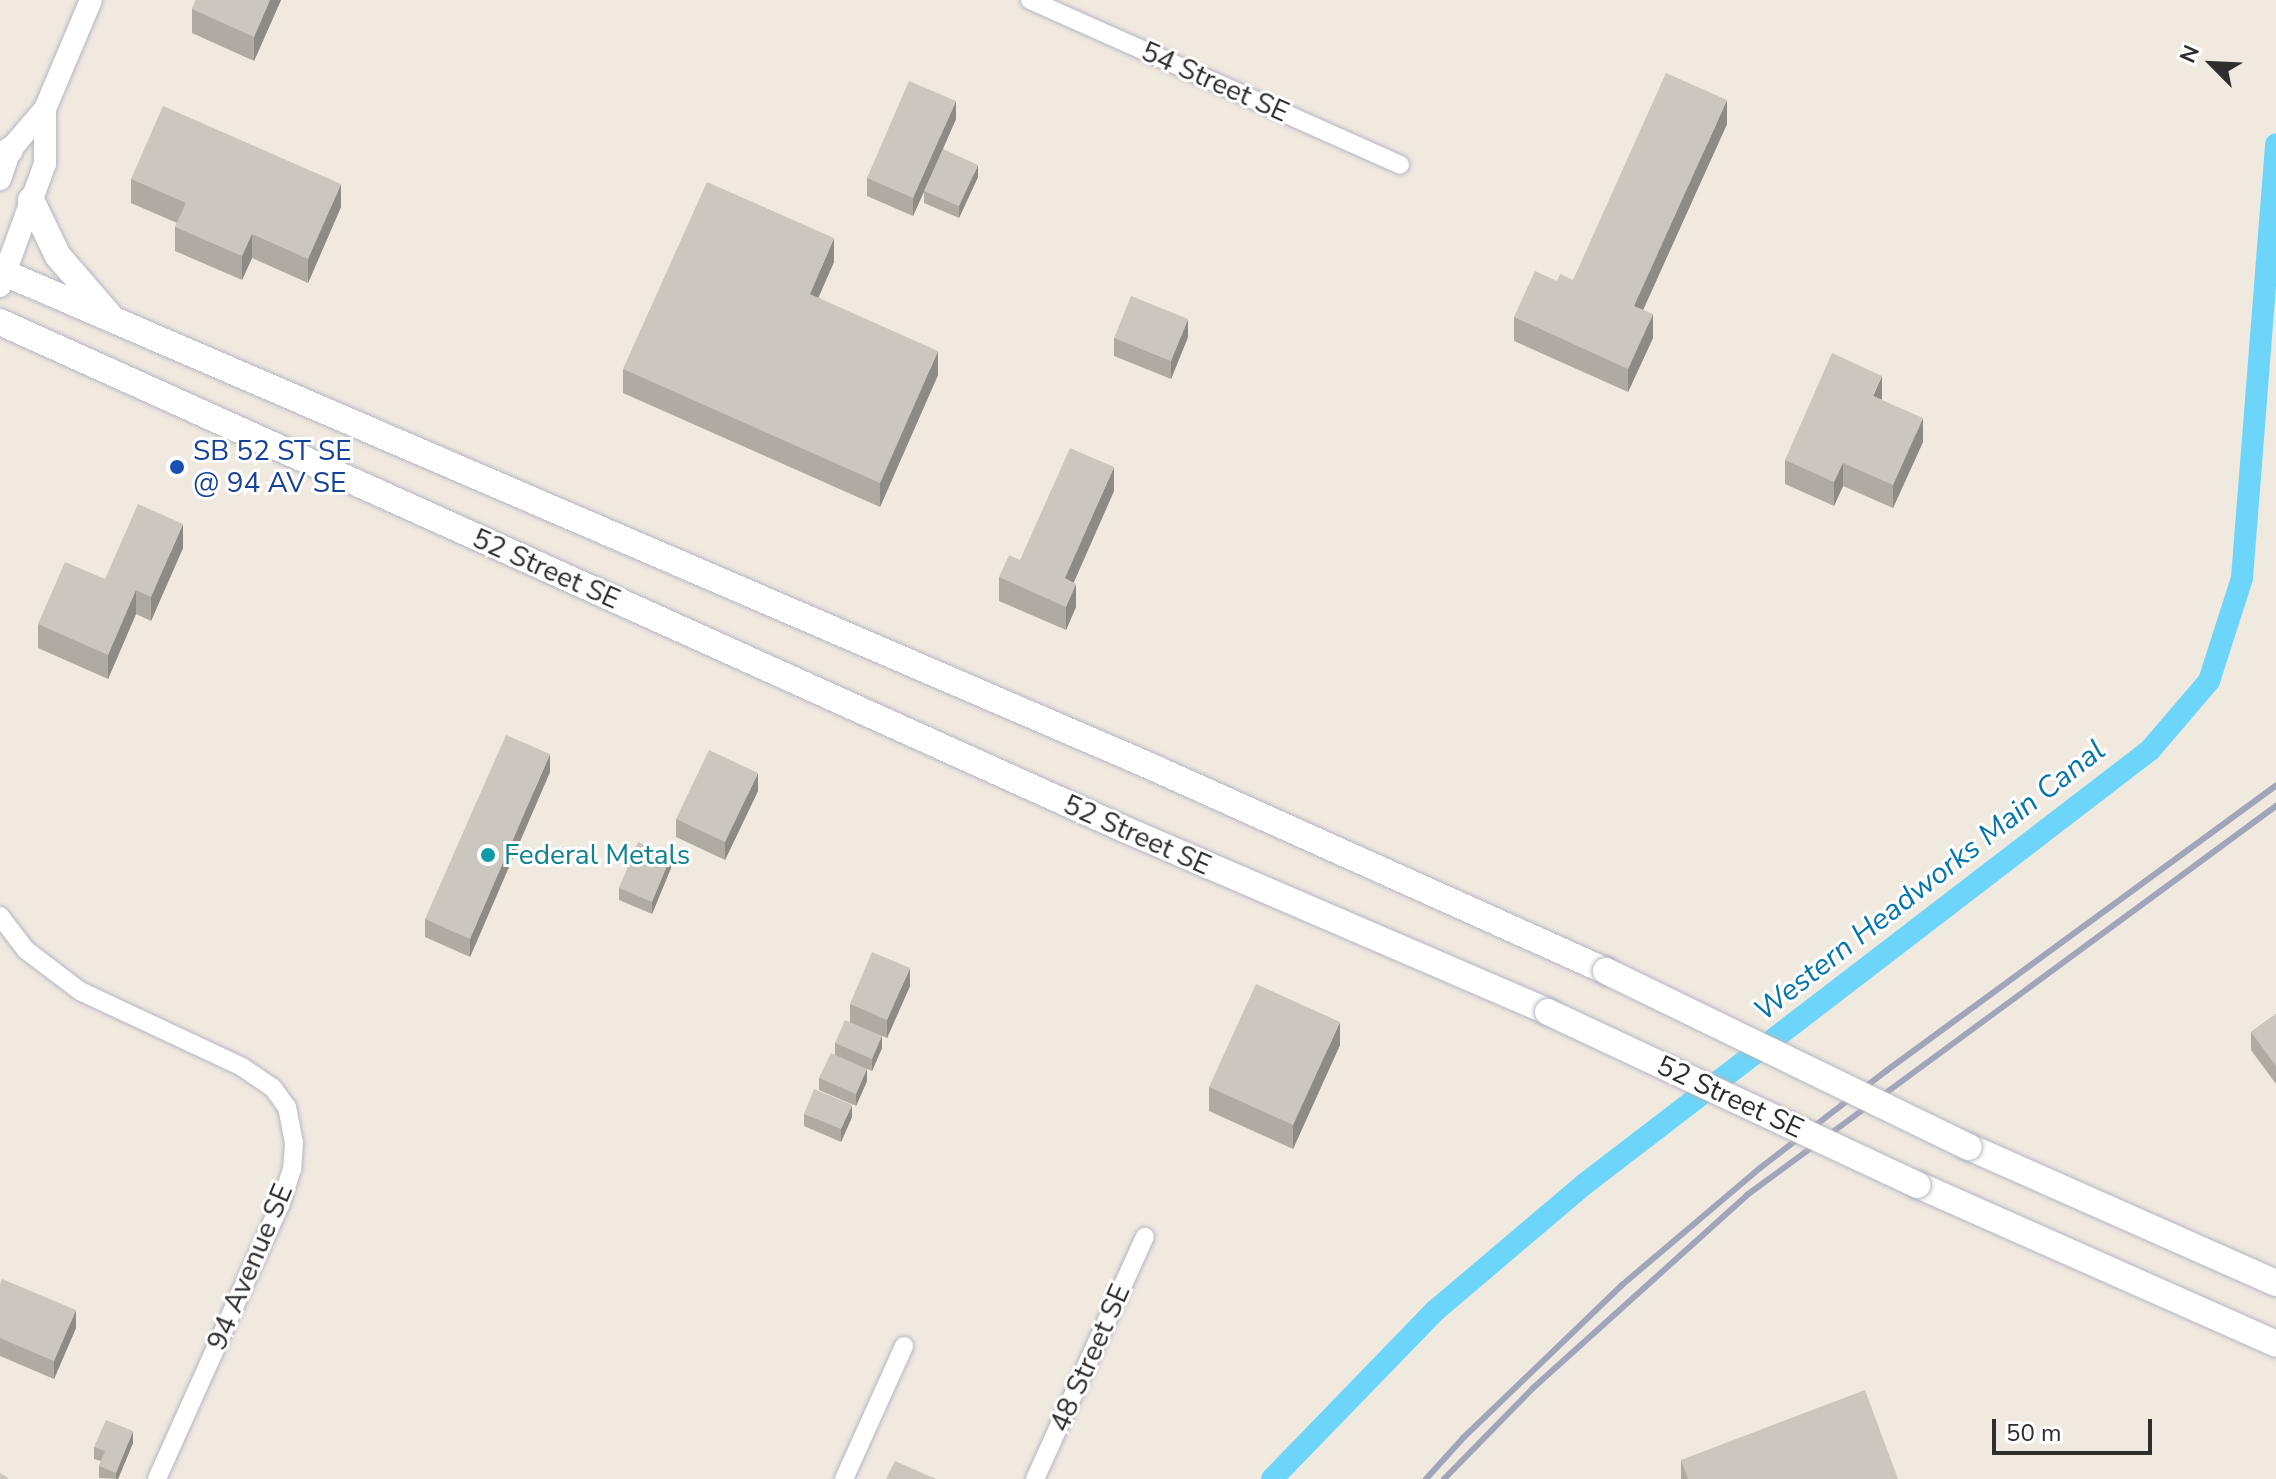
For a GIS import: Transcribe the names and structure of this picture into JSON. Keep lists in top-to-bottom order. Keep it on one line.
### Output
{"streets":{"main road":["52 Street SE"],"street":["54 Street SE","94 Avenue SE","48 Street SE"]},"water":["Western Headworks Main Canal"],"places":["SB 52 ST SE @ 94 AV SE","Federal Metals"],"scale_bar":"50 m","north":"top left"}
